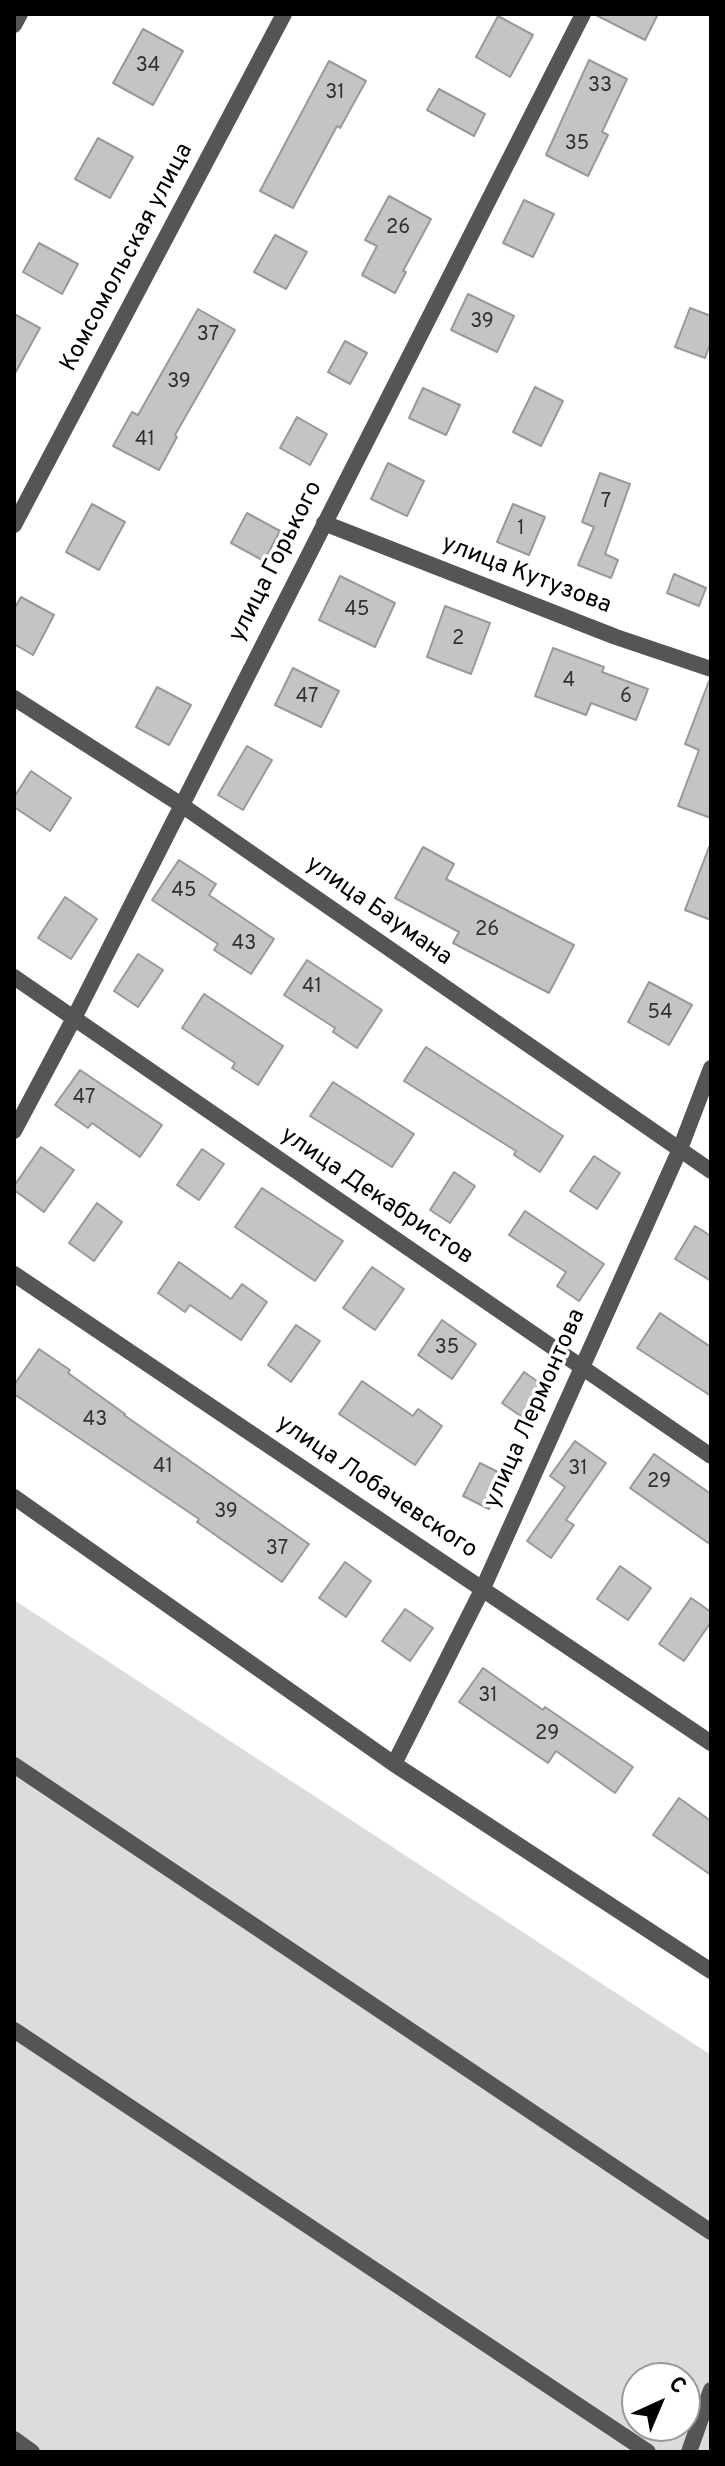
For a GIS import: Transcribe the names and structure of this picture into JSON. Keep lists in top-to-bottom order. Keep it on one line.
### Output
{"streets":{"street":["Комсомольская улица","улица Горького","улица Кутузова","улица Баумана","улица Декабристов","улица Лермонтова","улица Лобачевского"]},"crossings":[["улица Горького","улица Кутузова"],["улица Горького","улица Баумана"],["улица Горького","улица Декабристов"],["улица Баумана","улица Лермонтова"],["улица Декабристов","улица Лермонтова"],["улица Лермонтова","улица Лобачевского"]],"house_numbers":["34","33","31","35","26","39","37","39","41","7","1","45","2","4","47","6","45","26","43","41","54","47","35","43","41","31","29","39","37","31","29"],"north":"top right"}
